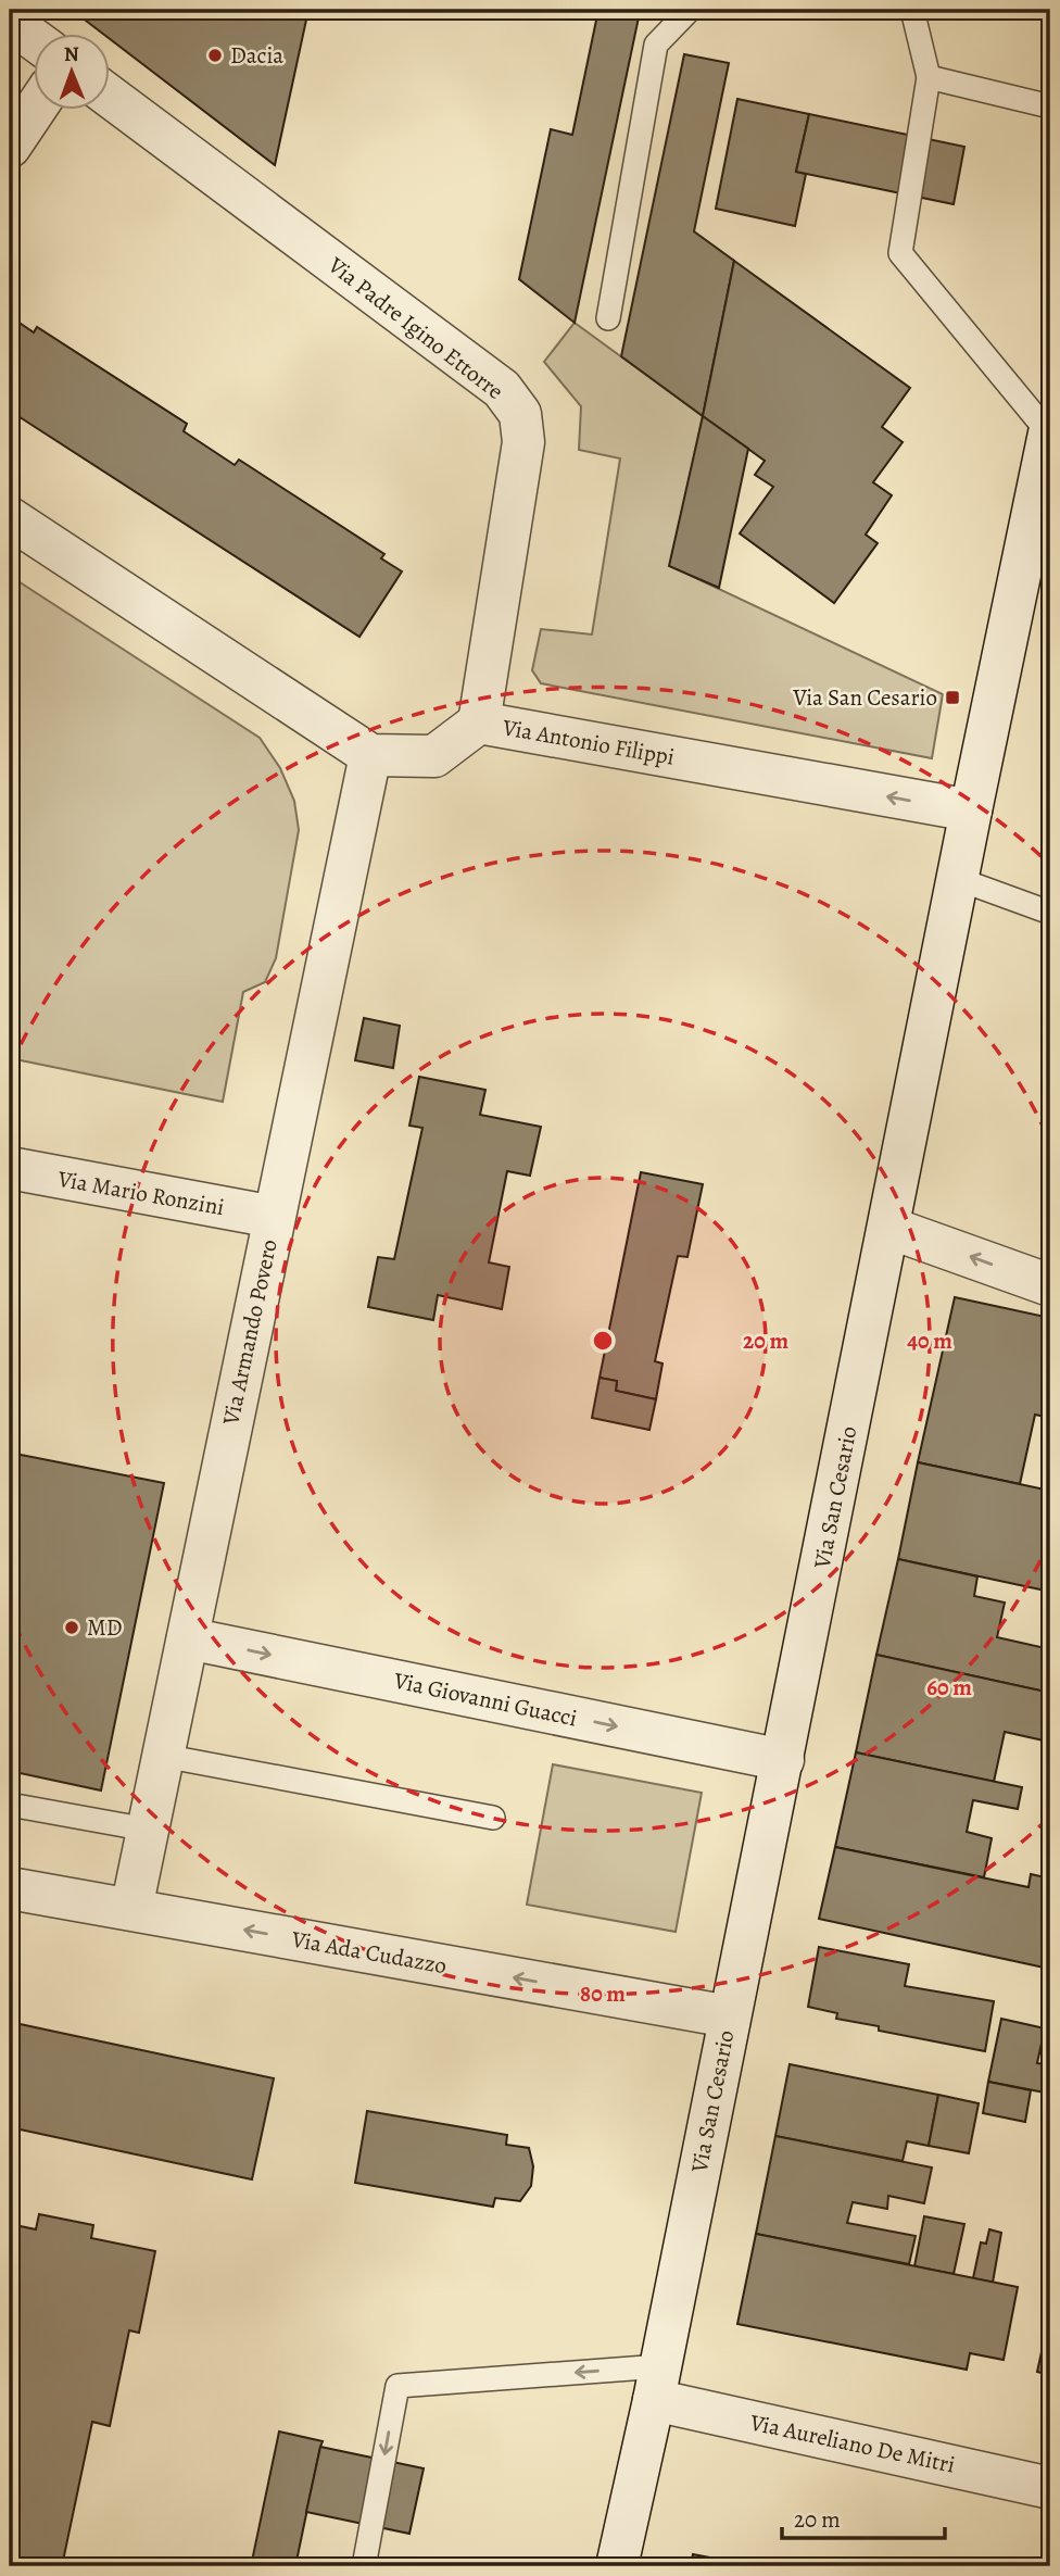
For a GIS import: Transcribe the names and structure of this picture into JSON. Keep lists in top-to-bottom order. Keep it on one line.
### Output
{"streets":{"street":["Via Padre Igino Ettorre","Via Antonio Filippi","Via Mario Ronzini","Via Armando Povero","Via San Cesario","Via Giovanni Guacci","Via Ada Cudazzo","Via Aureliano De Mitri"]},"crossings":[["Via Padre Igino Ettorre","Via Antonio Filippi"],["Via Antonio Filippi","Via Armando Povero"],["Via Antonio Filippi","Via San Cesario"],["Via Mario Ronzini","Via Armando Povero"],["Via Armando Povero","Via Giovanni Guacci"],["Via Armando Povero","Via Ada Cudazzo"],["Via San Cesario","Via Giovanni Guacci"],["Via San Cesario","Via Ada Cudazzo"],["Via San Cesario","Via Aureliano De Mitri"]],"one_way":["Via Antonio Filippi","Via Giovanni Guacci","Via Ada Cudazzo"],"places":{"other":["Dacia","MD"],"transit":["Via San Cesario"]},"scale_bar":"20 m","north":"top","rings":["20 m","40 m","60 m","80 m"]}
